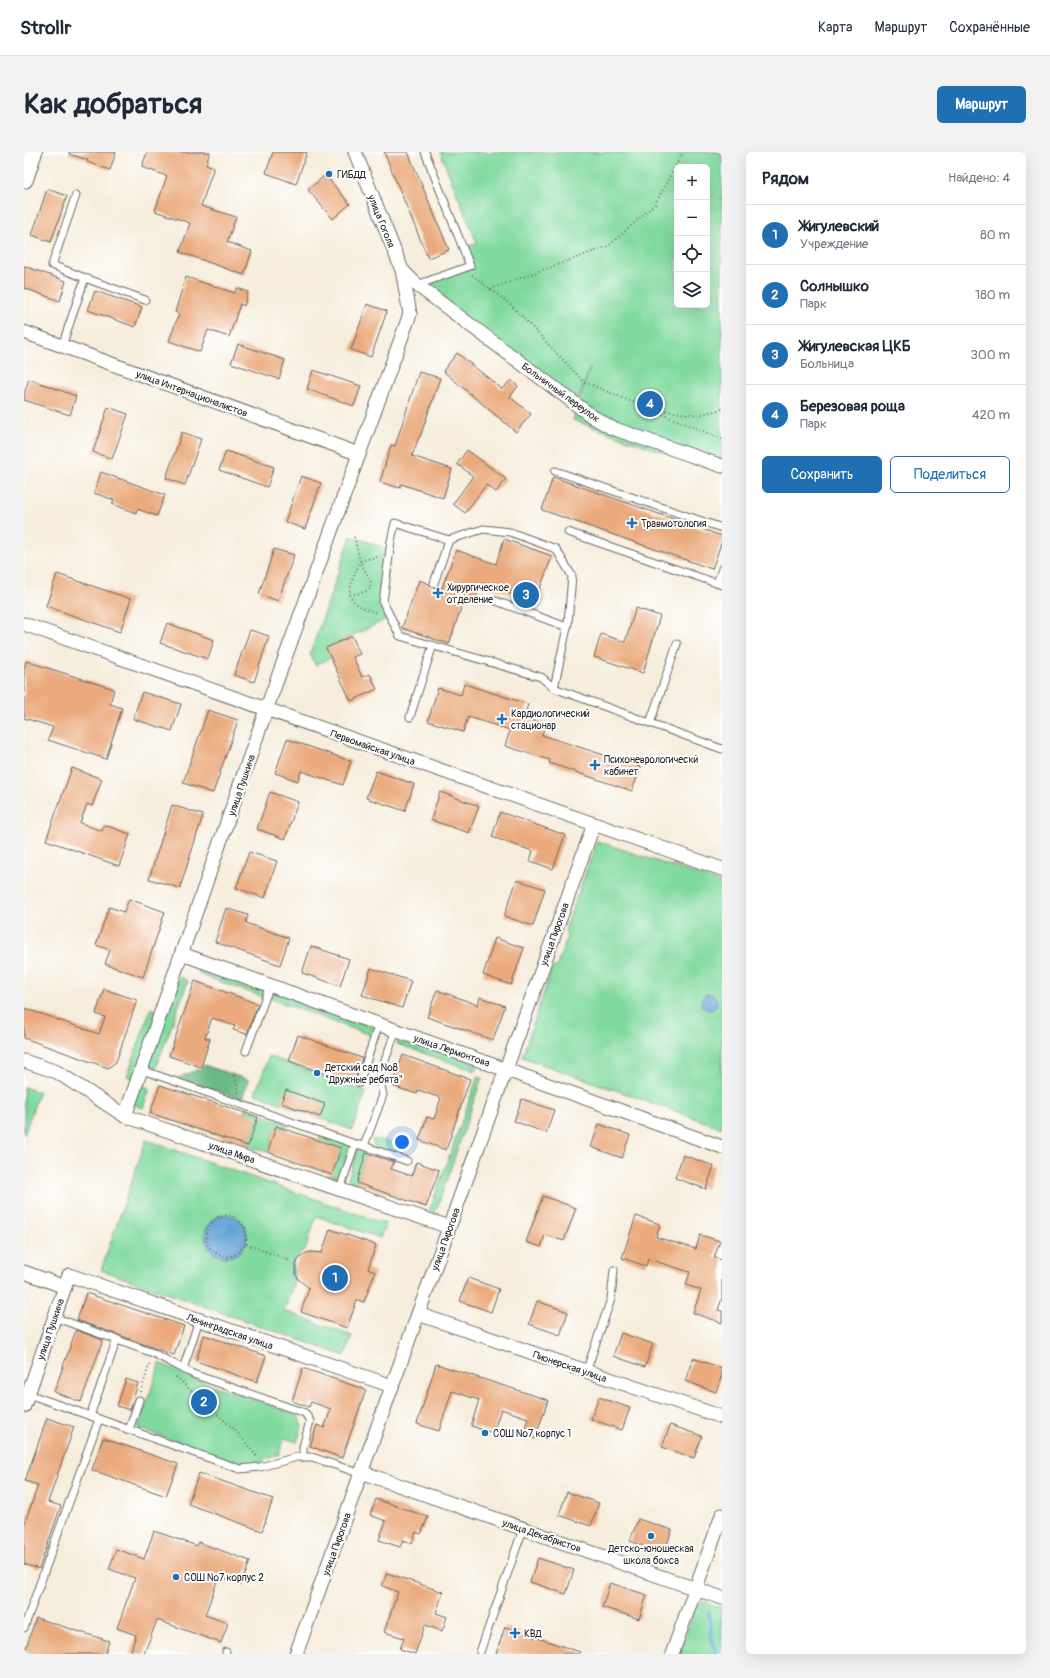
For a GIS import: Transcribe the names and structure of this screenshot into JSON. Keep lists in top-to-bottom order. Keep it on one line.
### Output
{"streets":{"street":["улица Гоголя","Больничный переулок","улица Интернационалистов","Первомайская улица","улица Пушкина","улица Пирогова","улица Лермонтова","улица Мира","Ленинградская улица","Пионерская улица","улица Декабристов"]},"crossings":[["улица Гоголя","Больничный переулок"],["улица Гоголя","улица Пушкина"],["улица Интернационалистов","улица Пушкина"],["Первомайская улица","улица Пушкина"],["Первомайская улица","улица Пирогова"],["улица Пушкина","улица Лермонтова"],["улица Пушкина","улица Мира"],["улица Пушкина","Ленинградская улица"],["улица Пирогова","улица Лермонтова"],["улица Пирогова","улица Мира"],["улица Пирогова","Ленинградская улица"],["улица Пирогова","Пионерская улица"],["улица Пирогова","улица Декабристов"]],"places":{"other":["ГИБДД","Детский сад №8 \"Дружные ребята\"","СОШ №7 корпус 1","Детско-юношеская школа бокса","СОШ №7 корпус 2"],"health":["Травмотология","Хирургическое отделение","Кардиологический стационар","Психоневрологическй кабинет","КВД"]},"page":{"header":"Strollr","nav":["Карта","Маршрут","Сохранённые"],"buttons":["Маршрут",["Сохранить","Поделиться"]],"title":"Как добраться","heading":["Рядом","Найдено: 4"],"map_buttons":["+","−"],"list":[{"mark":"1","name":"Жигулевский","note":"Учреждение","value":"80 m"},{"mark":"2","name":"Солнышко","note":"Парк","value":"180 m"},{"mark":"3","name":"Жигулевская ЦКБ","note":"Больница","value":"300 m"},{"mark":"4","name":"Березовая роща","note":"Парк","value":"420 m"}],"pins":["4","3","1","2"]}}
